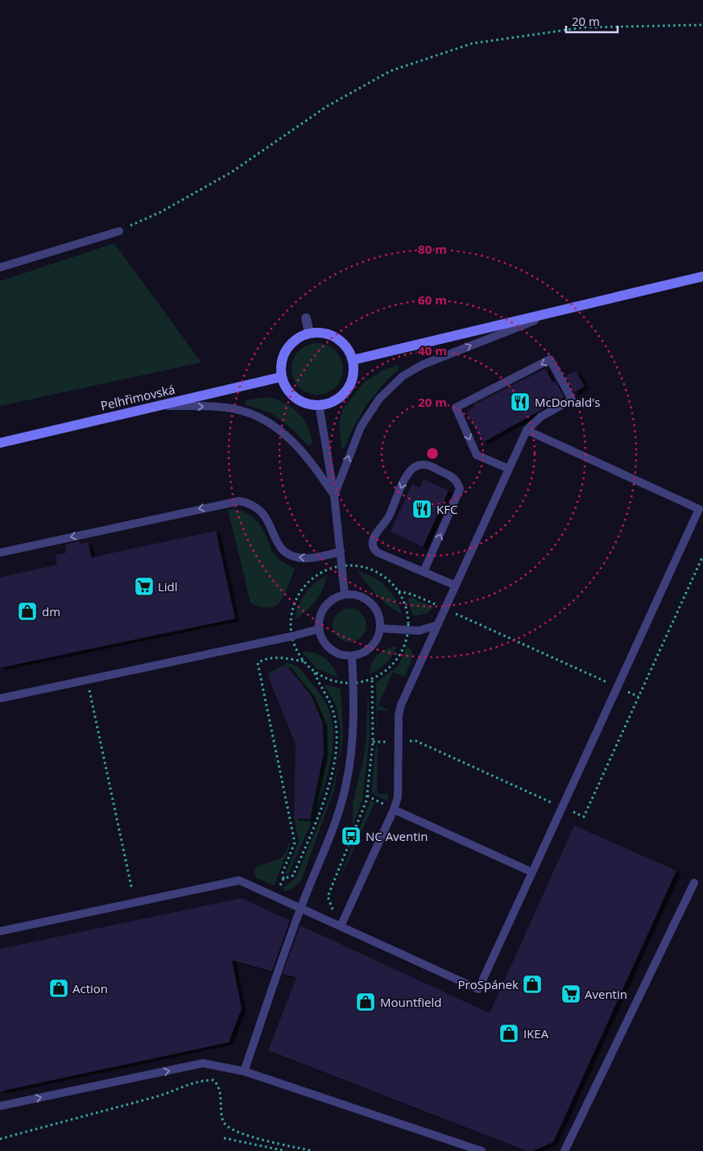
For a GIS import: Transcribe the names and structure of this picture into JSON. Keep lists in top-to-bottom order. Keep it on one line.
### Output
{"streets":{"main road":["Pelhřimovská"]},"places":{"restaurant":["McDonald's","KFC"],"supermarket":["Lidl","Aventin"],"shop":["dm","ProSpánek","Action","Mountfield","IKEA"],"bus stop":["NC Aventin"]},"scale_bar":"20 m","rings":["80 m","60 m","40 m","20 m"]}
